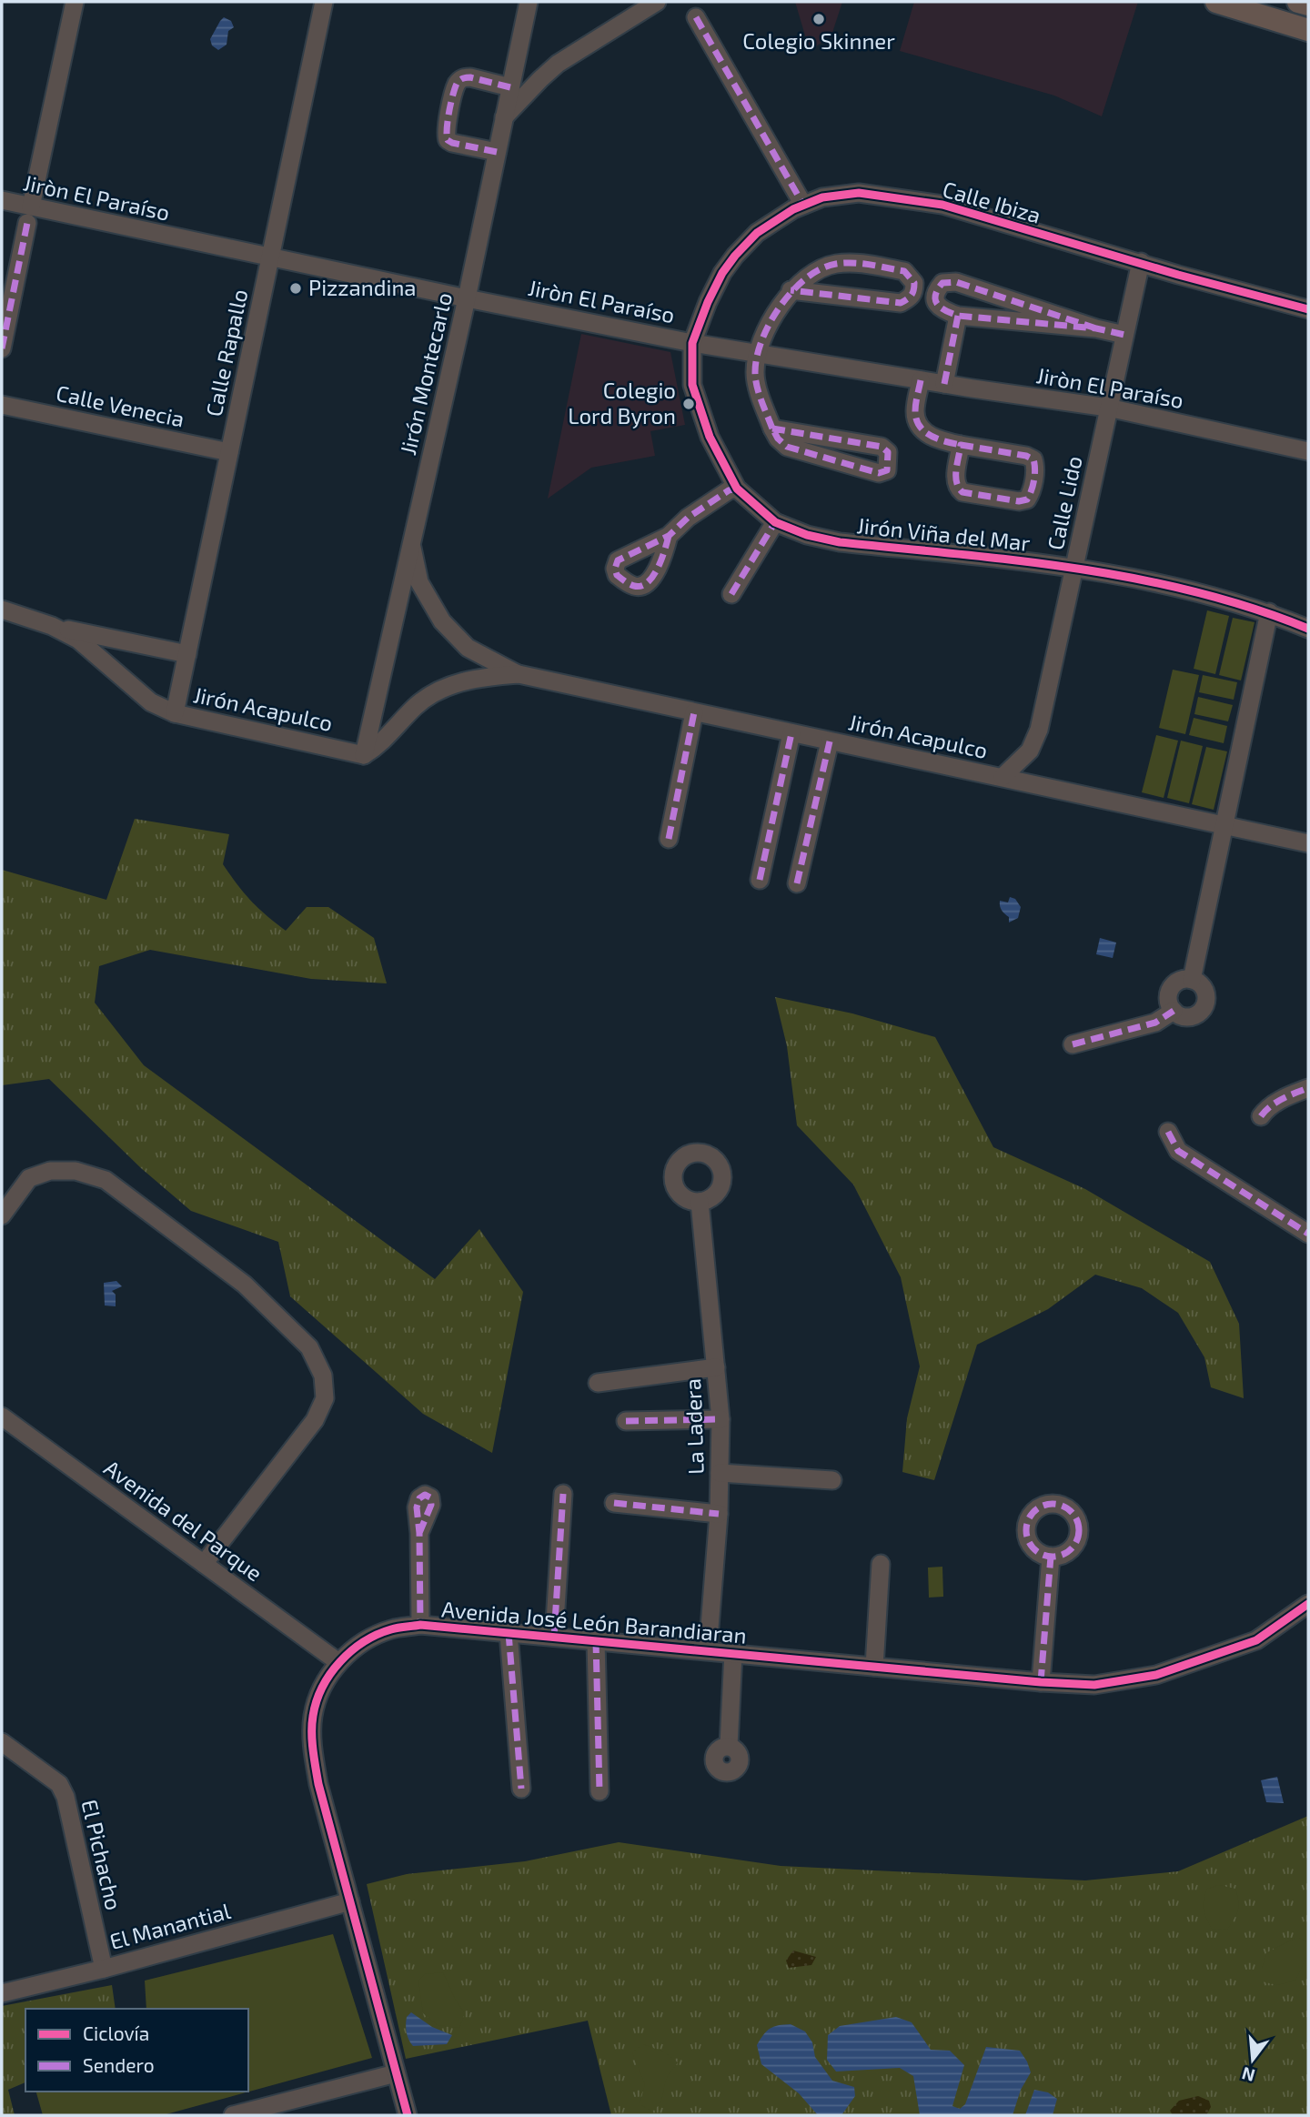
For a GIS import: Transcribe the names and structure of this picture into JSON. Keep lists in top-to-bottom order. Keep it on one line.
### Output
{"streets":{"street":["Jiròn El Paraíso","Calle Ibiza","Calle Rapallo","Jirón Montecarlo","Calle Venecia","Calle Lido","Jirón Viña del Mar","Jirón Acapulco","La Ladera","Avenida del Parque","Avenida José León Barandiaran","El Pichacho","El Manantial"]},"crossings":[["Jiròn El Paraíso","Calle Ibiza"],["Jiròn El Paraíso","Calle Rapallo"],["Jiròn El Paraíso","Jirón Montecarlo"],["Jiròn El Paraíso","Calle Lido"],["Jiròn El Paraíso","Jirón Viña del Mar"],["Calle Ibiza","Calle Lido"],["Calle Ibiza","Jirón Viña del Mar"],["Calle Rapallo","Calle Venecia"],["Calle Rapallo","Jirón Acapulco"],["Jirón Montecarlo","Jirón Acapulco"],["Calle Lido","Jirón Viña del Mar"],["Calle Lido","Jirón Acapulco"],["La Ladera","Avenida José León Barandiaran"],["Avenida del Parque","Avenida José León Barandiaran"],["Avenida José León Barandiaran","El Manantial"],["El Pichacho","El Manantial"]],"places":["Colegio Skinner","Pizzandina","Colegio Lord Byron"],"legend":["Ciclovía","Sendero"],"north":"bottom"}
